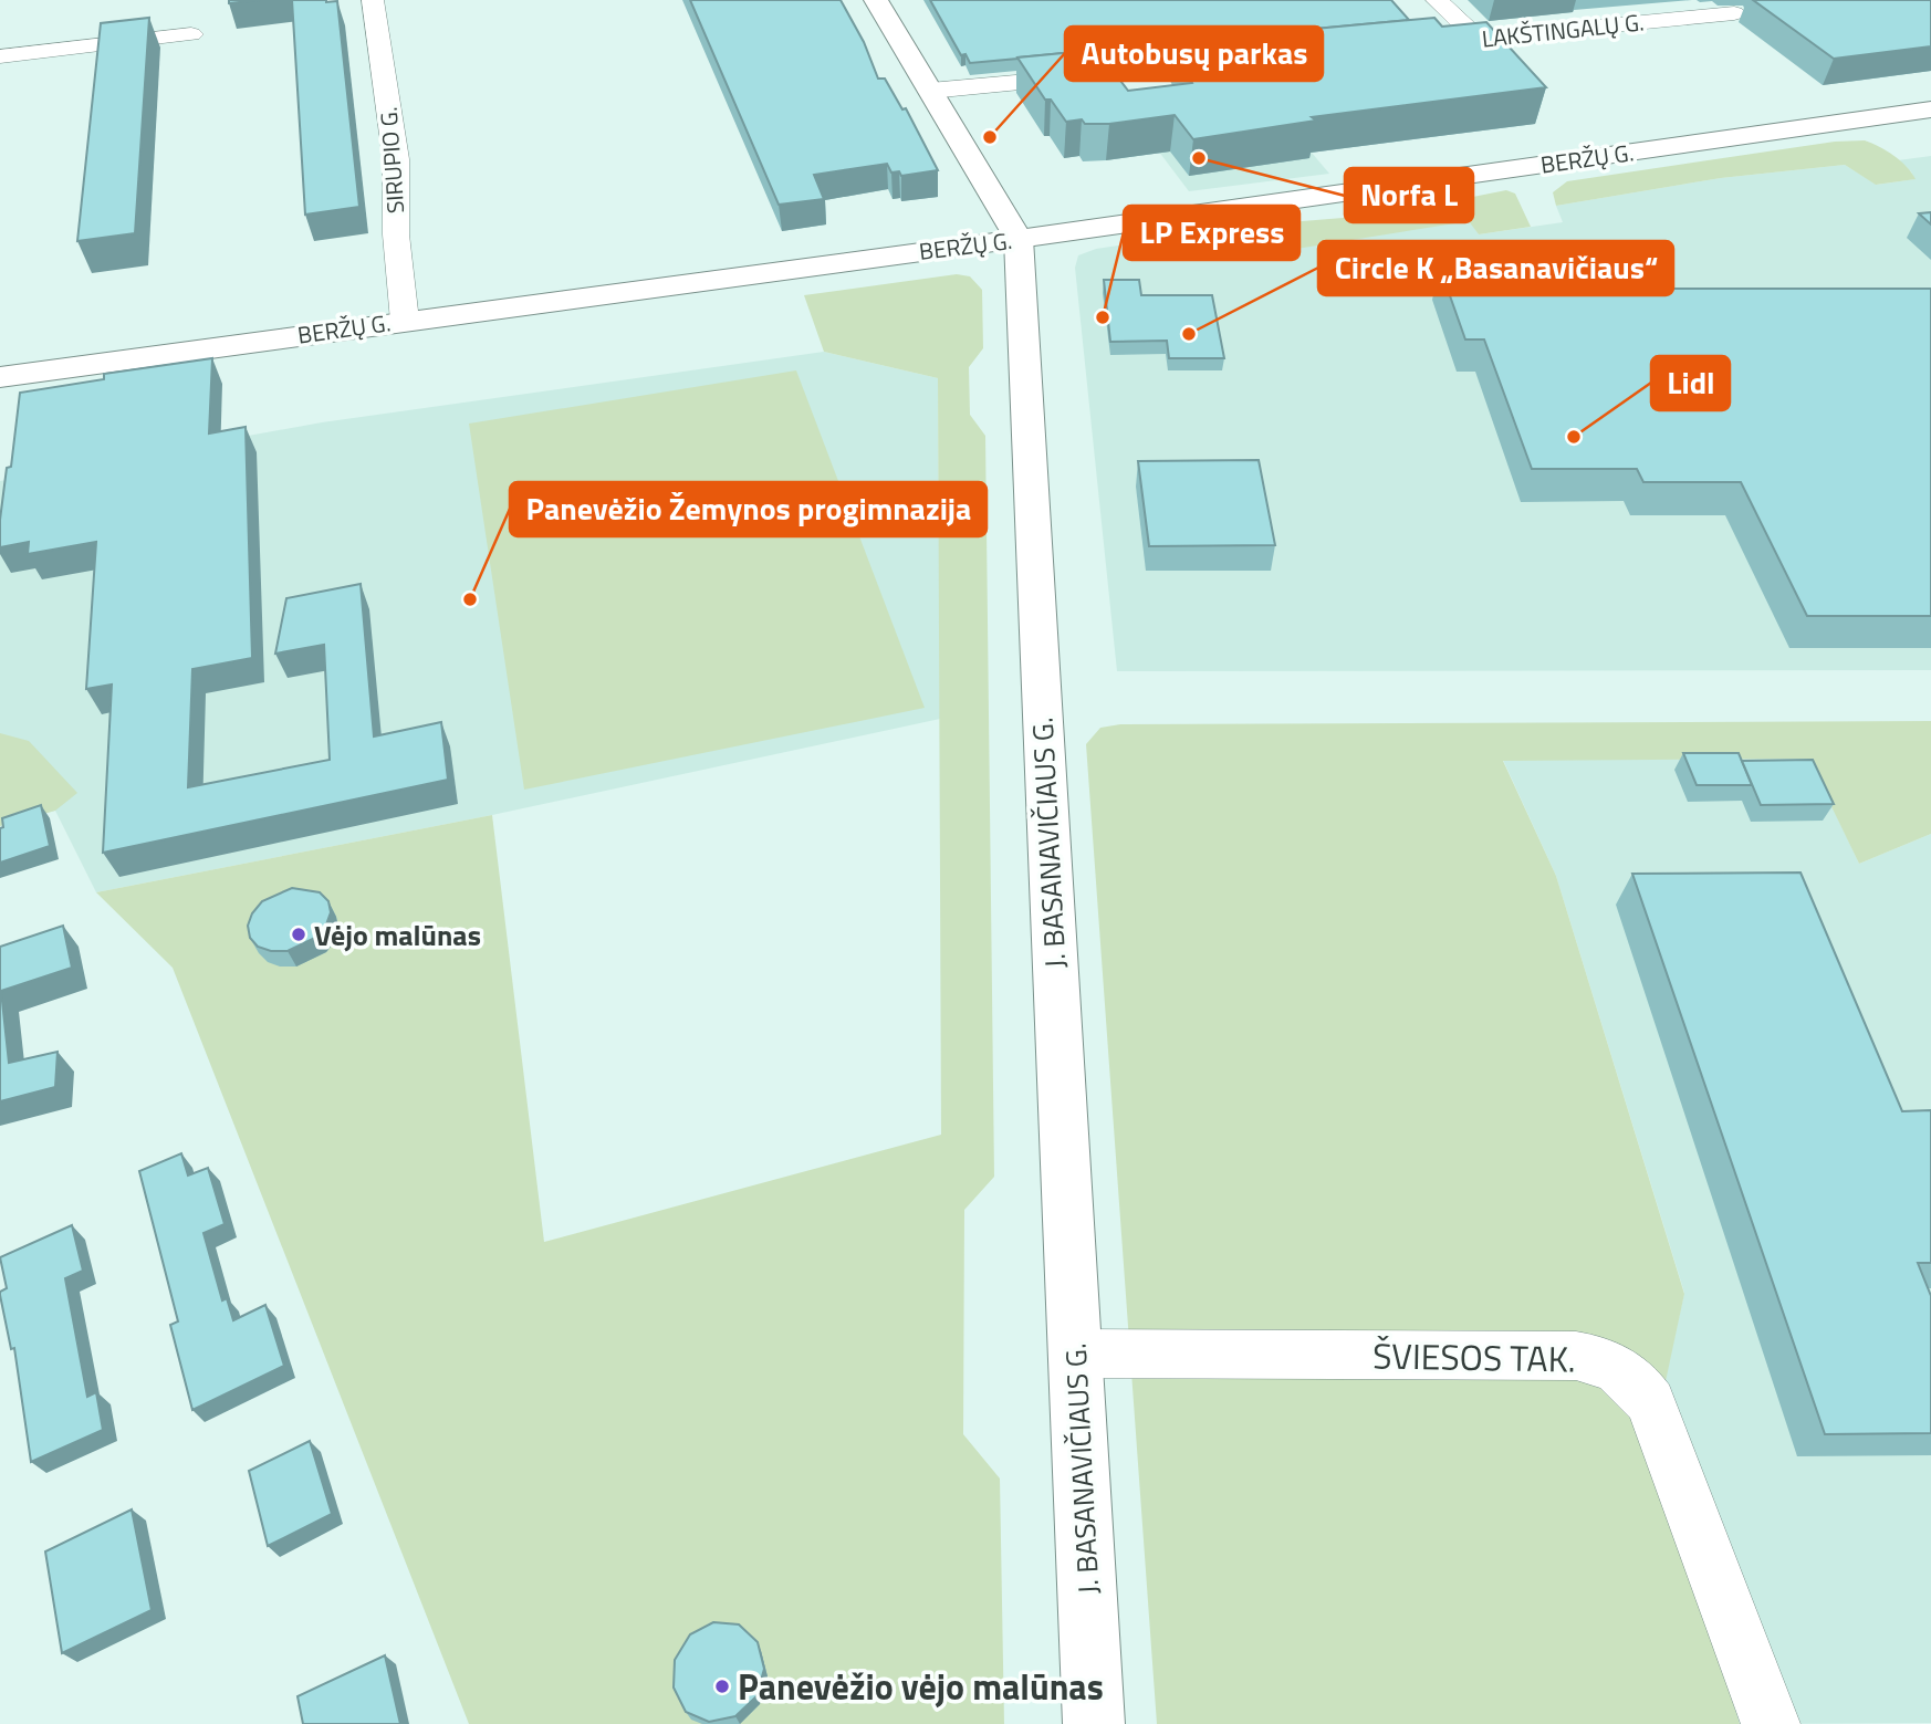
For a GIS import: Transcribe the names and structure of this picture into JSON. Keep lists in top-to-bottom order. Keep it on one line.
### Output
{"streets":{"main road":["BERŽŲ G.","J. BASANAVIČIAUS G."],"street":["LAKŠTINGALŲ G.","SIRUPIO G.","ŠVIESOS TAK."]},"crossings":[["BERŽŲ G.","SIRUPIO G."],["BERŽŲ G.","J. BASANAVIČIAUS G."],["J. BASANAVIČIAUS G.","ŠVIESOS TAK."]],"places":["Autobusų parkas","Norfa L","LP Express","Circle K „Basanavičiaus“","Lidl","Panevėžio Žemynos progimnazija","Vėjo malūnas","Panevėžio vėjo malūnas"]}
